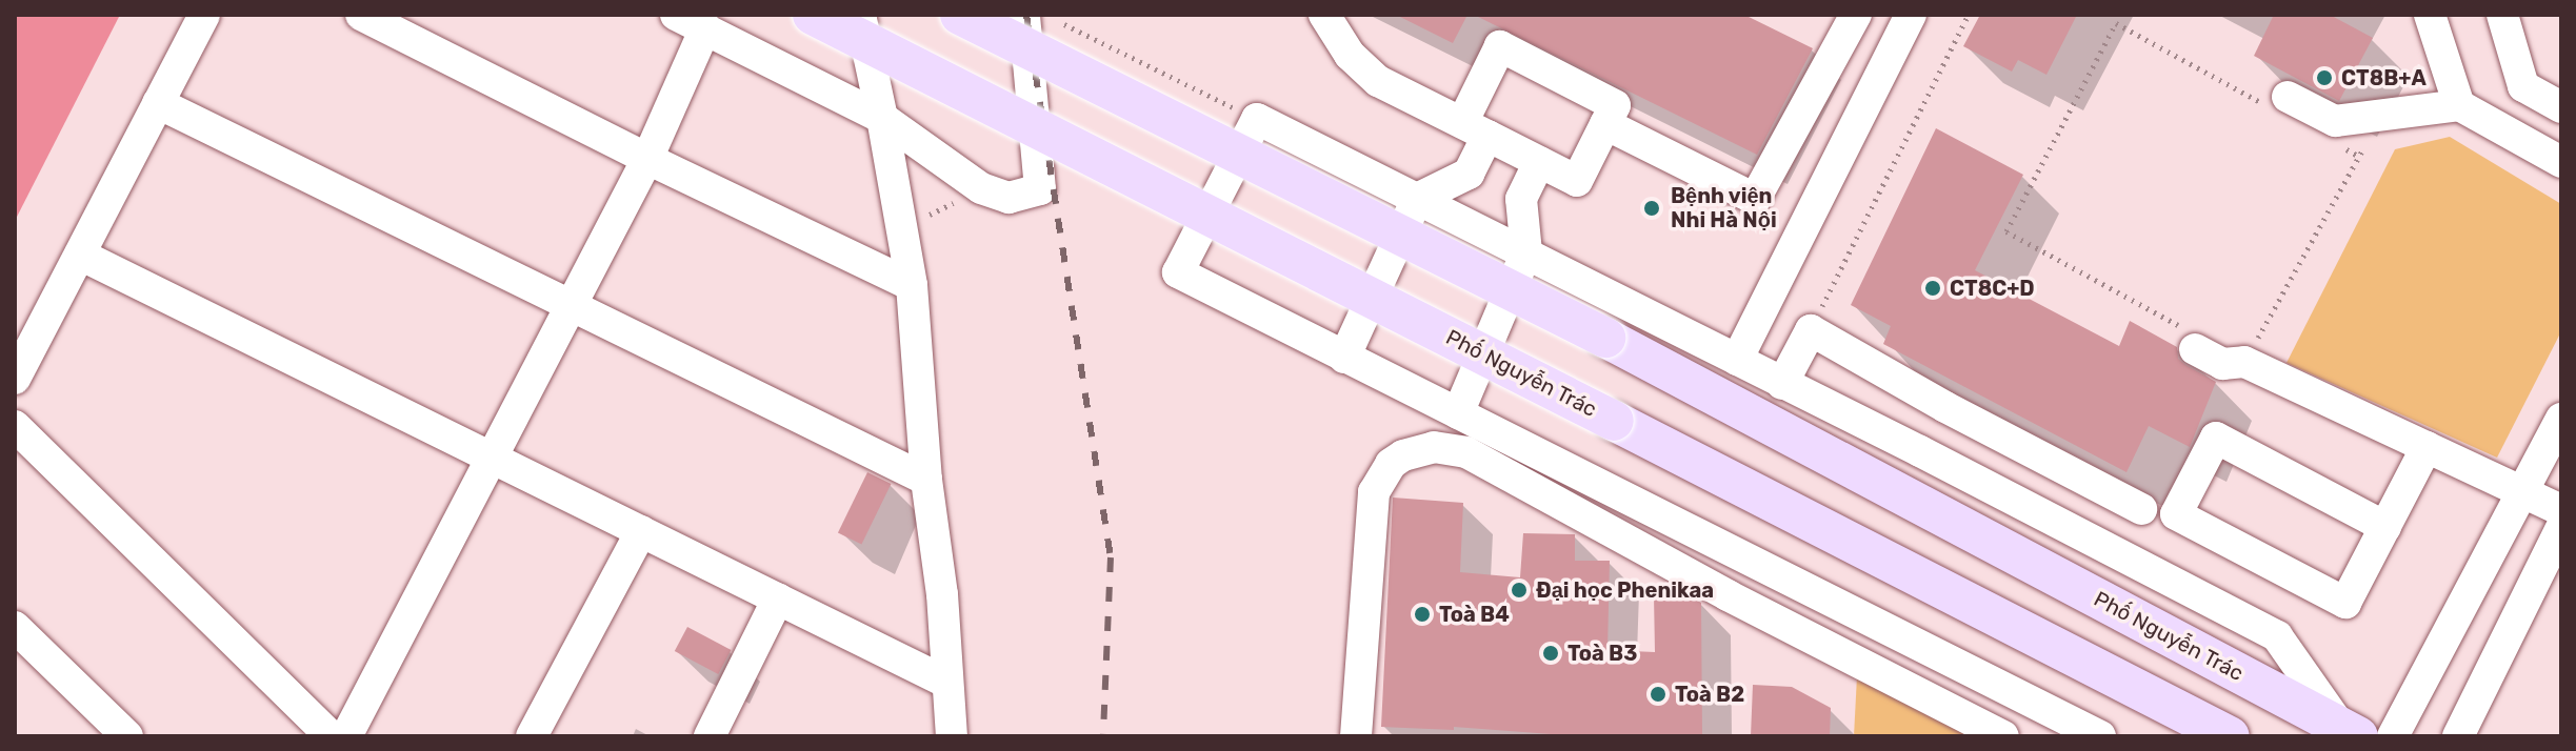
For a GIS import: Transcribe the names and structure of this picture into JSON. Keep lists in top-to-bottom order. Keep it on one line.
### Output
{"streets":{"main road":["Phố Nguyễn Trác"]},"places":["CT8B+A","Bệnh viện Nhi Hà Nội","CT8C+D","Đại học Phenikaa","Toà B4","Toà B3","Toà B2"]}
